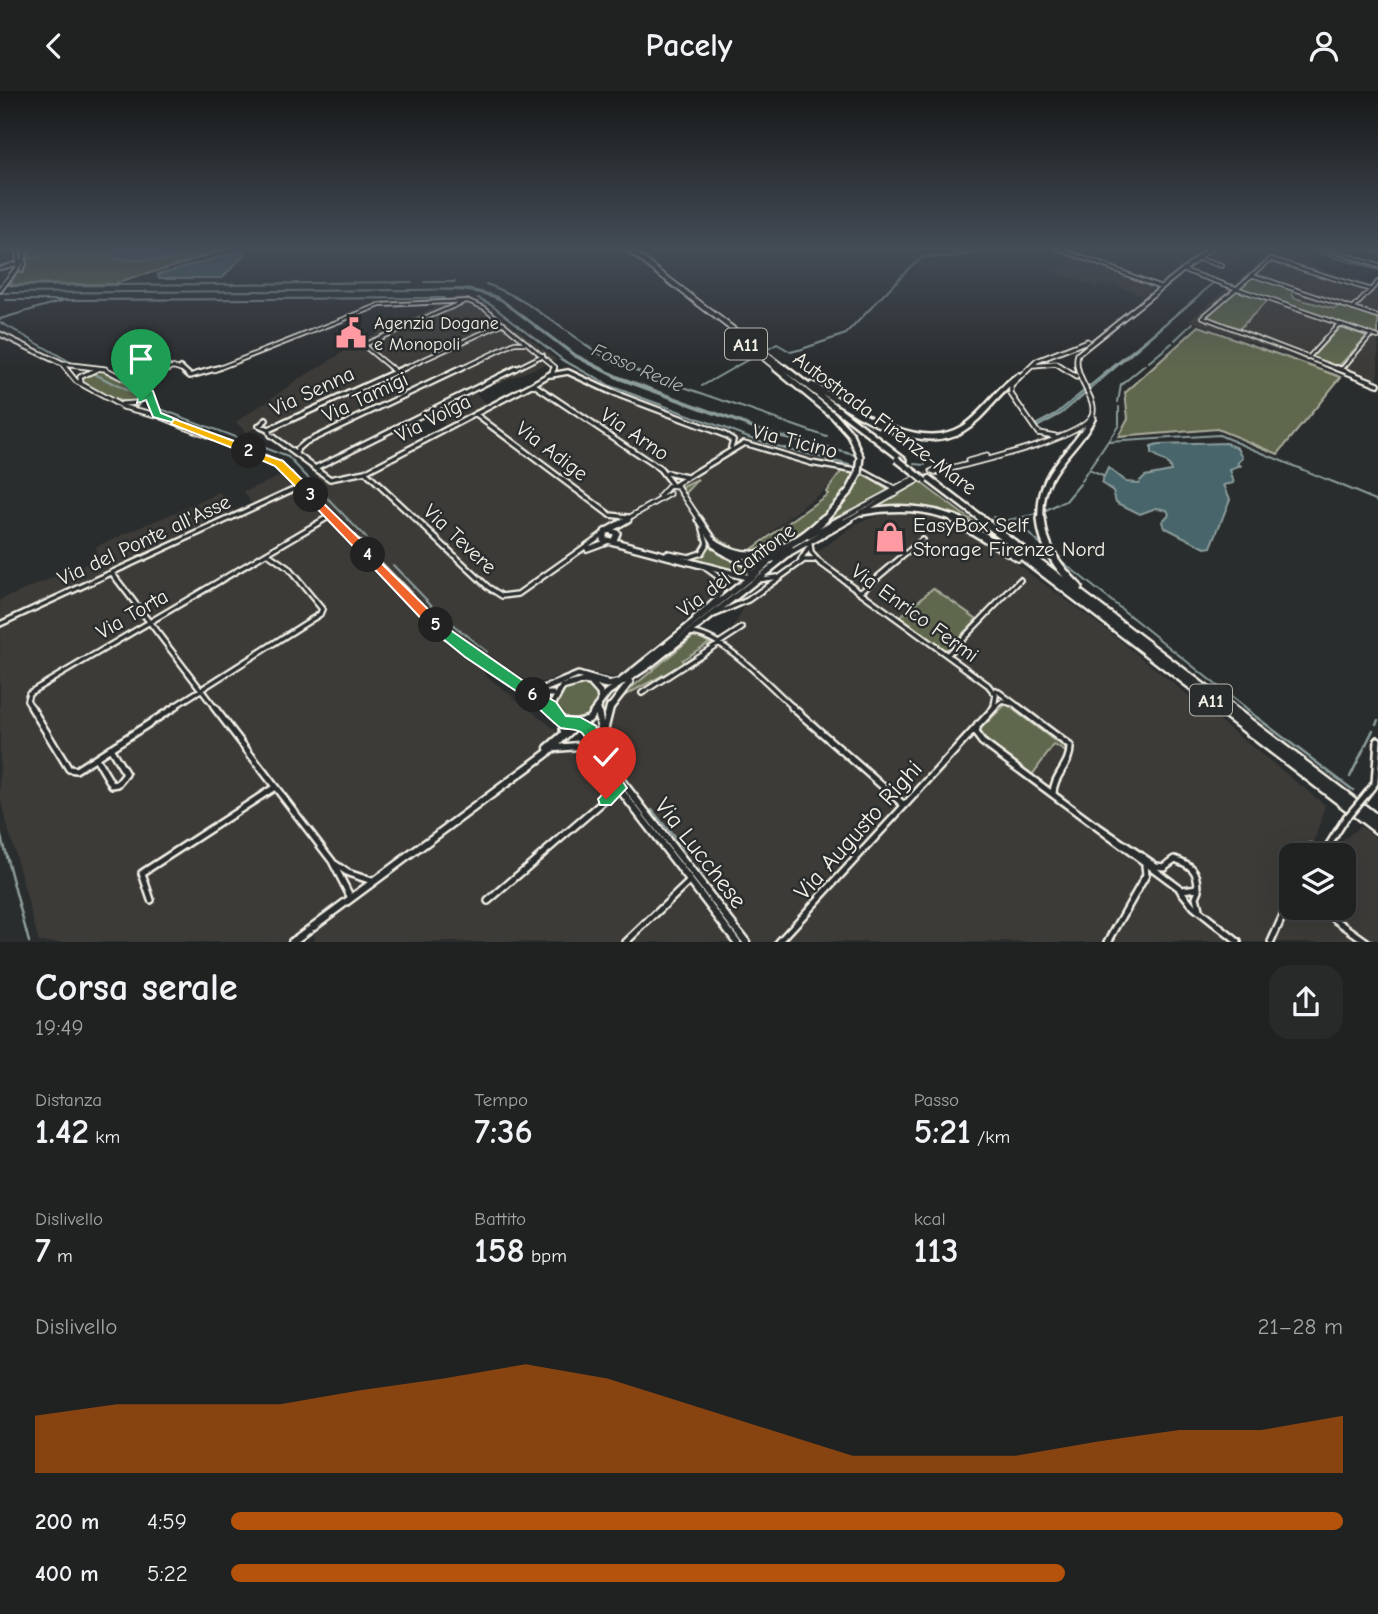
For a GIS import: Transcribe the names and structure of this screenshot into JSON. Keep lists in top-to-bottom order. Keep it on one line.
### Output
{"streets":{"highway":["A11","Autostrada Firenze-Mare"],"main road":["Via Arno","Via Tevere","Via del Cantone","Via Lucchese"],"street":["Via Senna","Via Tamigi","Via Volga","Via Ticino","Via Adige","Via del Ponte all'Asse","Via Enrico Fermi","Via Torta","Via Augusto Righi"]},"crossings":[["Via Senna","Via Volga"],["Via Tamigi","Via Volga"],["Via Volga","Via Arno"],["Via Volga","Via Ticino"],["Via Volga","Via Adige"],["Via Volga","Via Tevere"],["Autostrada Firenze-Mare","Via del Cantone"],["Via Arno","Via del Cantone"],["Via Ticino","Via del Cantone"],["Via del Cantone","Via Enrico Fermi"],["Via del Cantone","Via Lucchese"],["Via Enrico Fermi","Via Augusto Righi"]],"water":["Fosso Reale"],"places":{"public building":["Agenzia Dogane e Monopoli"],"shop":["EasyBox Self Storage Firenze Nord"]},"page":{"header":"Pacely","pins":["2","3","4","5","6"],"heading":["Corsa serale","19:49"],"stats":[["Distanza","1.42 km"],["Tempo","7:36"],["Passo","5:21 /km"],["Dislivello","7 m"],["Battito","158 bpm"],["kcal","113"]],"chart":["Dislivello","21–28 m"],"list":[{"name":"200 m","note":"4:59"},{"name":"400 m","note":"5:22"}]}}
